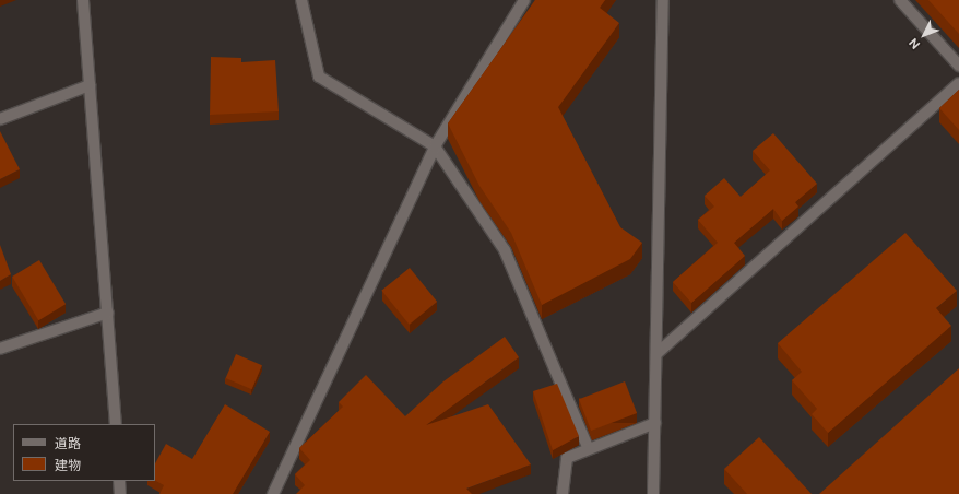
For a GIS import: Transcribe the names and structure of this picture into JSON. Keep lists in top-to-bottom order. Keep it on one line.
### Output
{"legend":["道路","建物"],"north":"bottom left"}
